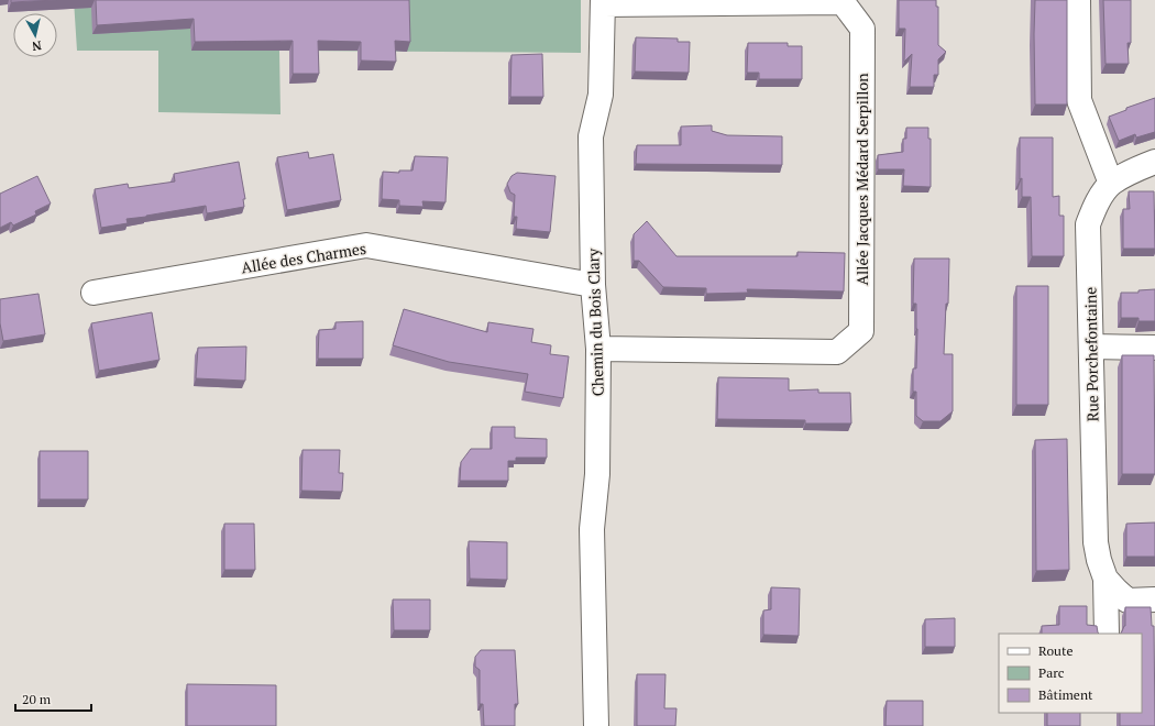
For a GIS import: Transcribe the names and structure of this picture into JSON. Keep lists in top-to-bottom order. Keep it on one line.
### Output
{"streets":{"street":["Allée Jacques Médard Serpillon","Allée des Charmes","Chemin du Bois Clary","Rue Porchefontaine"]},"crossings":[["Allée Jacques Médard Serpillon","Chemin du Bois Clary"],["Allée des Charmes","Chemin du Bois Clary"]],"legend":["Route","Parc","Bâtiment"],"scale_bar":"20 m","north":"bottom"}
